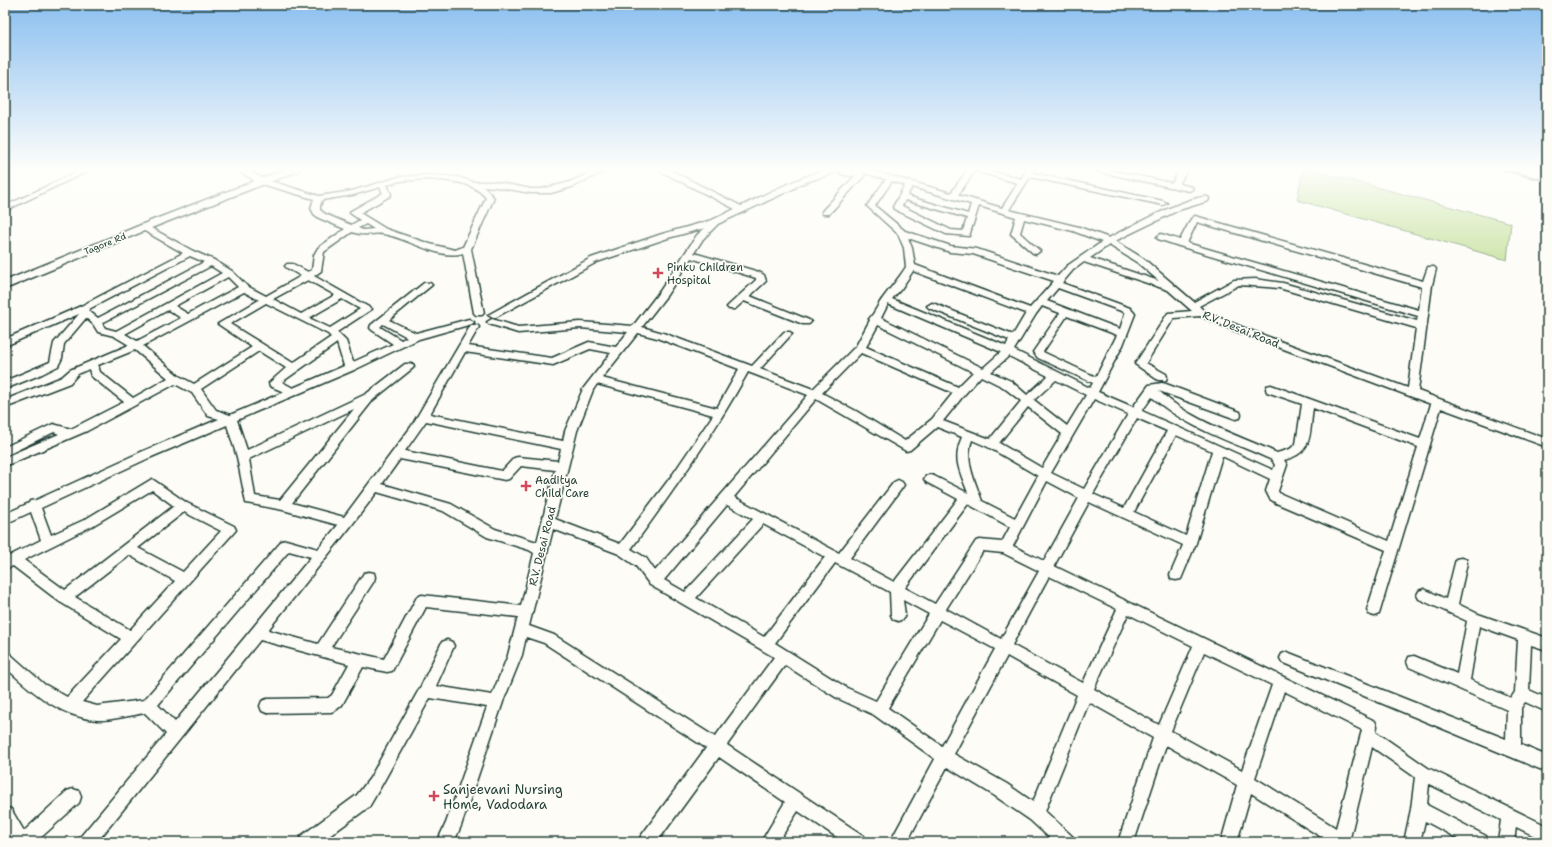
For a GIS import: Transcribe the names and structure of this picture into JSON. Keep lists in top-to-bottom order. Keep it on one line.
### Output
{"streets":{"main road":["Tagore Rd"],"street":["R.V. Desai Road"]},"places":{"health":["Pinku Children Hospital","Aaditya Child Care","Sanjeevani Nursing Home, Vadodara"]}}
